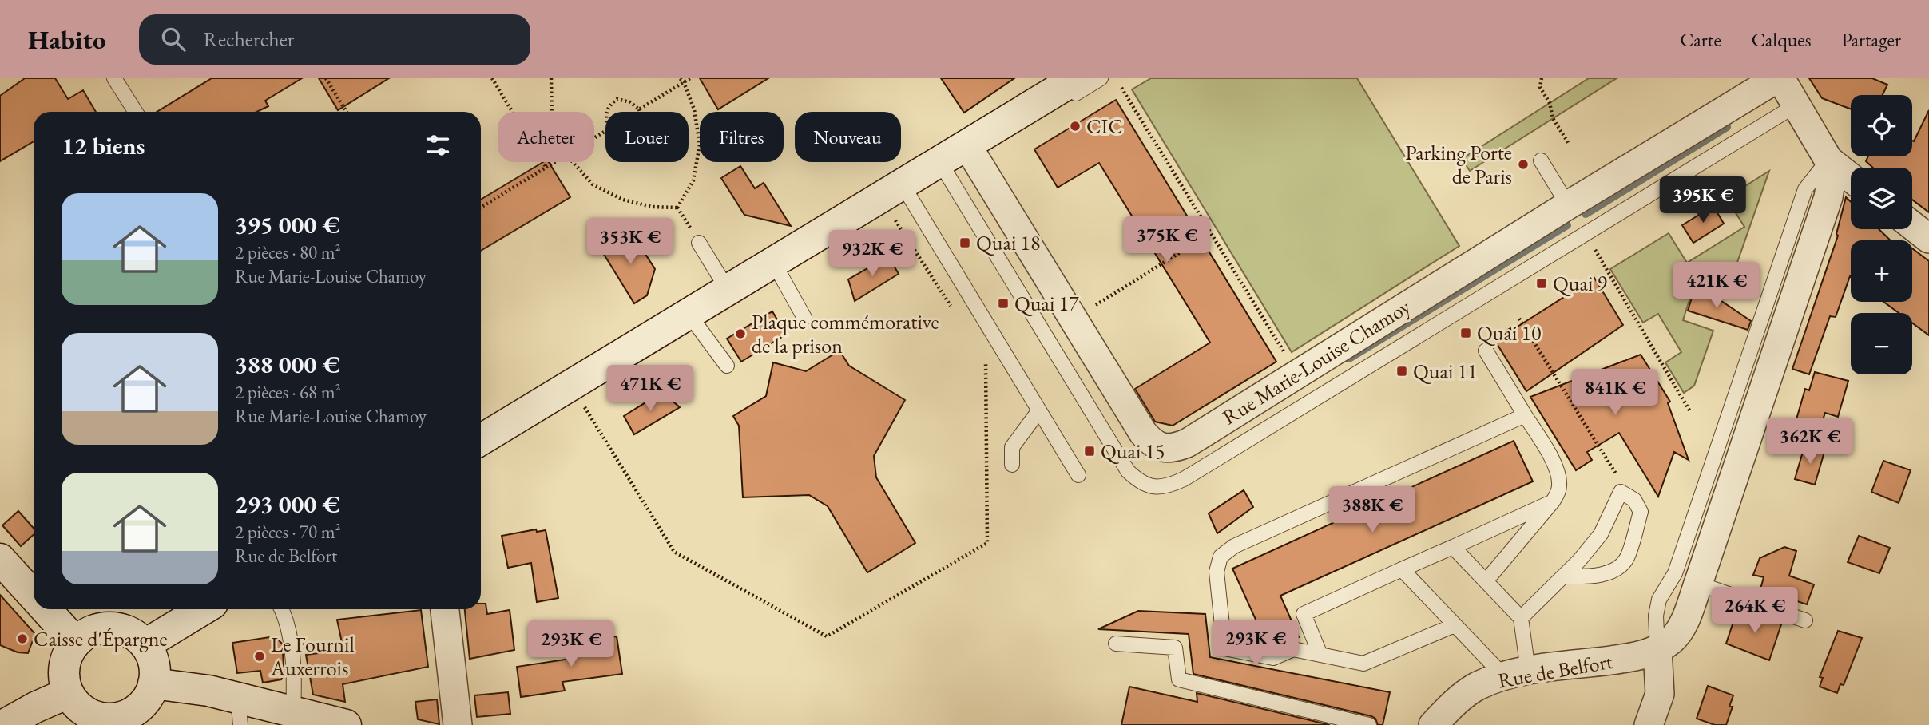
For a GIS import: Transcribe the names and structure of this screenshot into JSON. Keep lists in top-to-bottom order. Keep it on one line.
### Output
{"streets":{"street":["Rue Marie-Louise Chamoy","Rue de Belfort"]},"places":{"other":["CIC","Parking Porte de Paris","Plaque commémorative de la prison","Caisse d'Épargne","Le Fournil Auxerrois"],"transit":["Quai 18","Quai 9","Quai 17","Quai 10","Quai 11","Quai 15"]},"page":{"header":"Habito","search":"Rechercher","nav":["Carte","Calques","Partager"],"map_buttons":["+","−"],"chip":["Acheter","Louer","Filtres","Nouveau"],"heading":"12 biens","price":["395K €","375K €","353K €","932K €","421K €","471K €","841K €","362K €","388K €","264K €","293K €","293K €"],"list":[{"name":"395 000 €","note":"2 pièces · 80 m² · Rue Marie-Louise Chamoy"},{"name":"388 000 €","note":"2 pièces · 68 m² · Rue Marie-Louise Chamoy"},{"name":"293 000 €","note":"2 pièces · 70 m² · Rue de Belfort"}]}}
